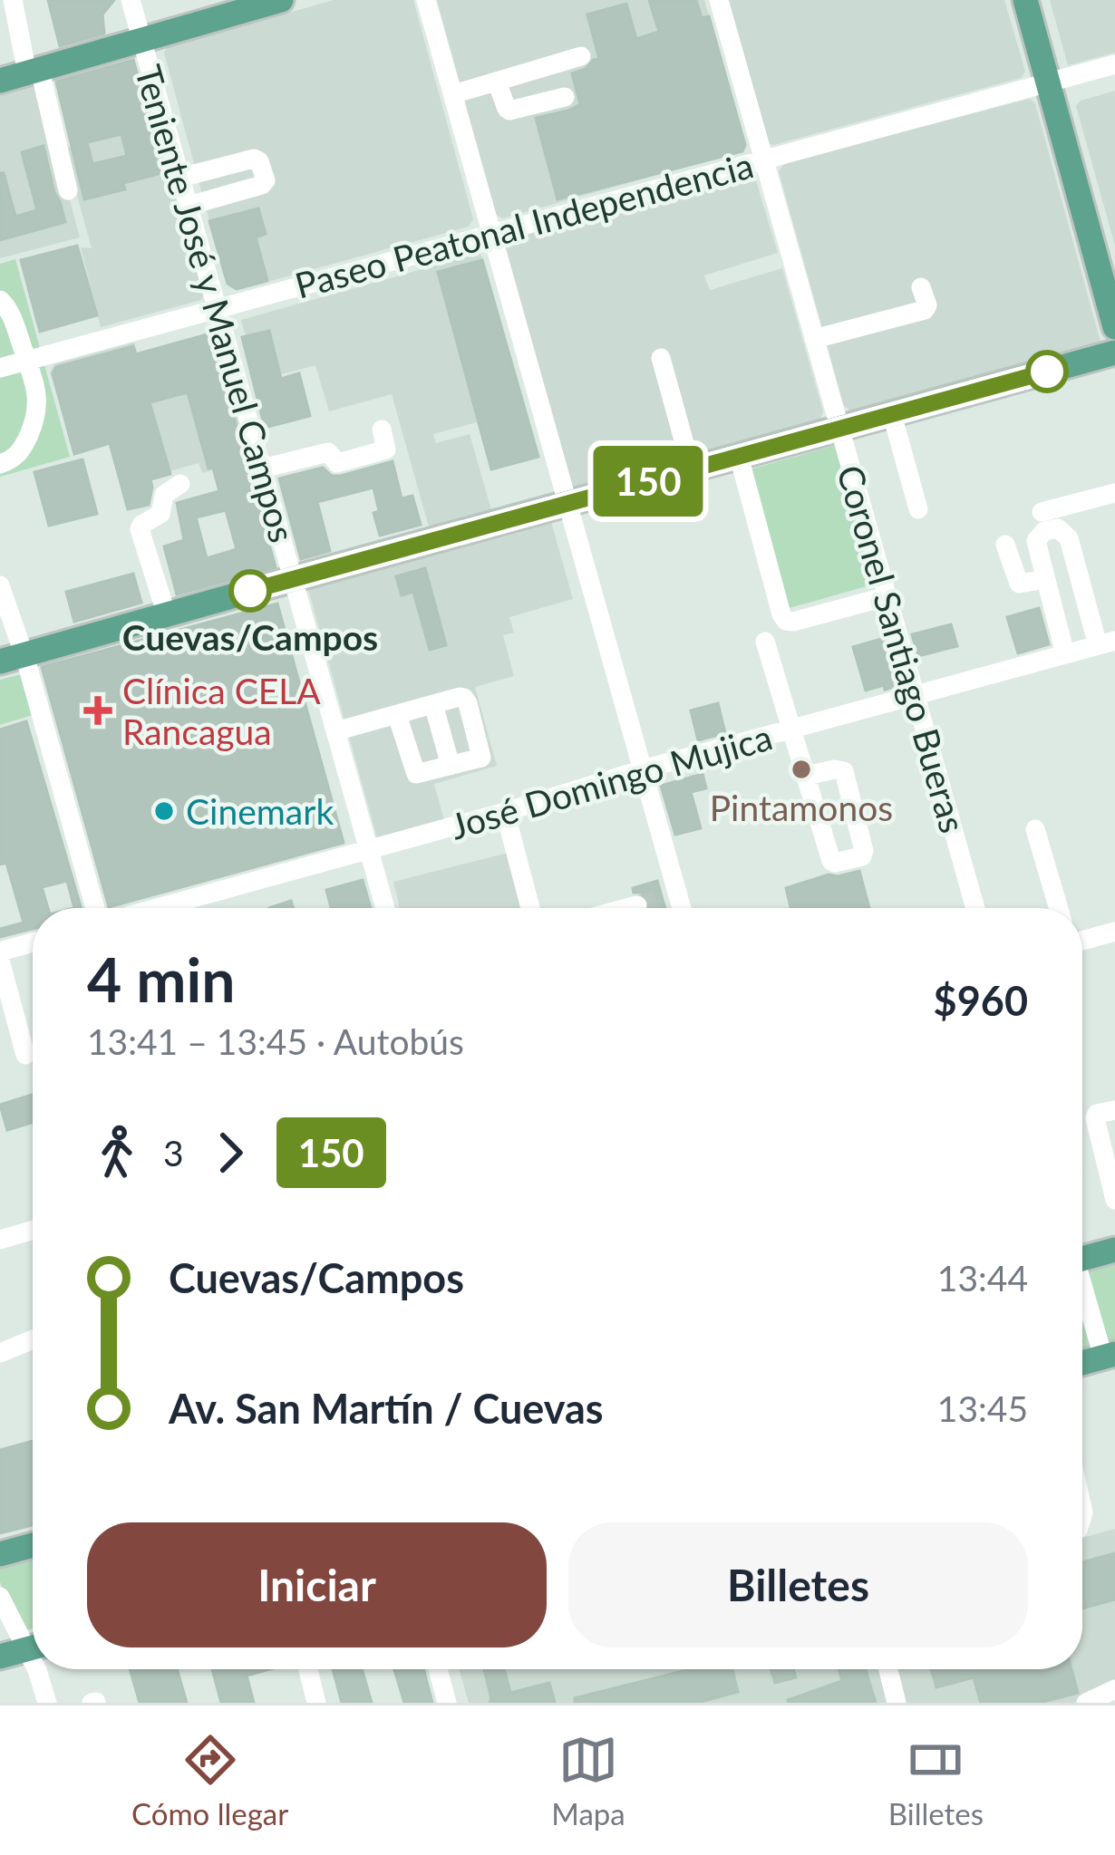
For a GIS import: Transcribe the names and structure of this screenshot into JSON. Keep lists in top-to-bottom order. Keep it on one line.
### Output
{"streets":{"street":["Paseo Peatonal Independencia","Teniente José y Manuel Campos","Coronel Santiago Bueras","José Domingo Mujica"]},"crossings":[["Paseo Peatonal Independencia","Teniente José y Manuel Campos"],["Paseo Peatonal Independencia","Coronel Santiago Bueras"],["Teniente José y Manuel Campos","José Domingo Mujica"],["Coronel Santiago Bueras","José Domingo Mujica"]],"places":{"other":["Cuevas/Campos","Pintamonos","Cinemark"],"health":["Clínica CELA Rancagua"]},"lines":["bus line 150"],"page":{"on_map":"150","heading":["4 min","13:41 – 13:45 · Autobús","$960"],"legs":["3","150"],"list":[{"name":"Cuevas/Campos","value":"13:44"},{"name":"Av. San Martín / Cuevas","value":"13:45"}],"buttons":["Iniciar","Billetes"],"tabs":["Cómo llegar","Mapa","Billetes"]}}
